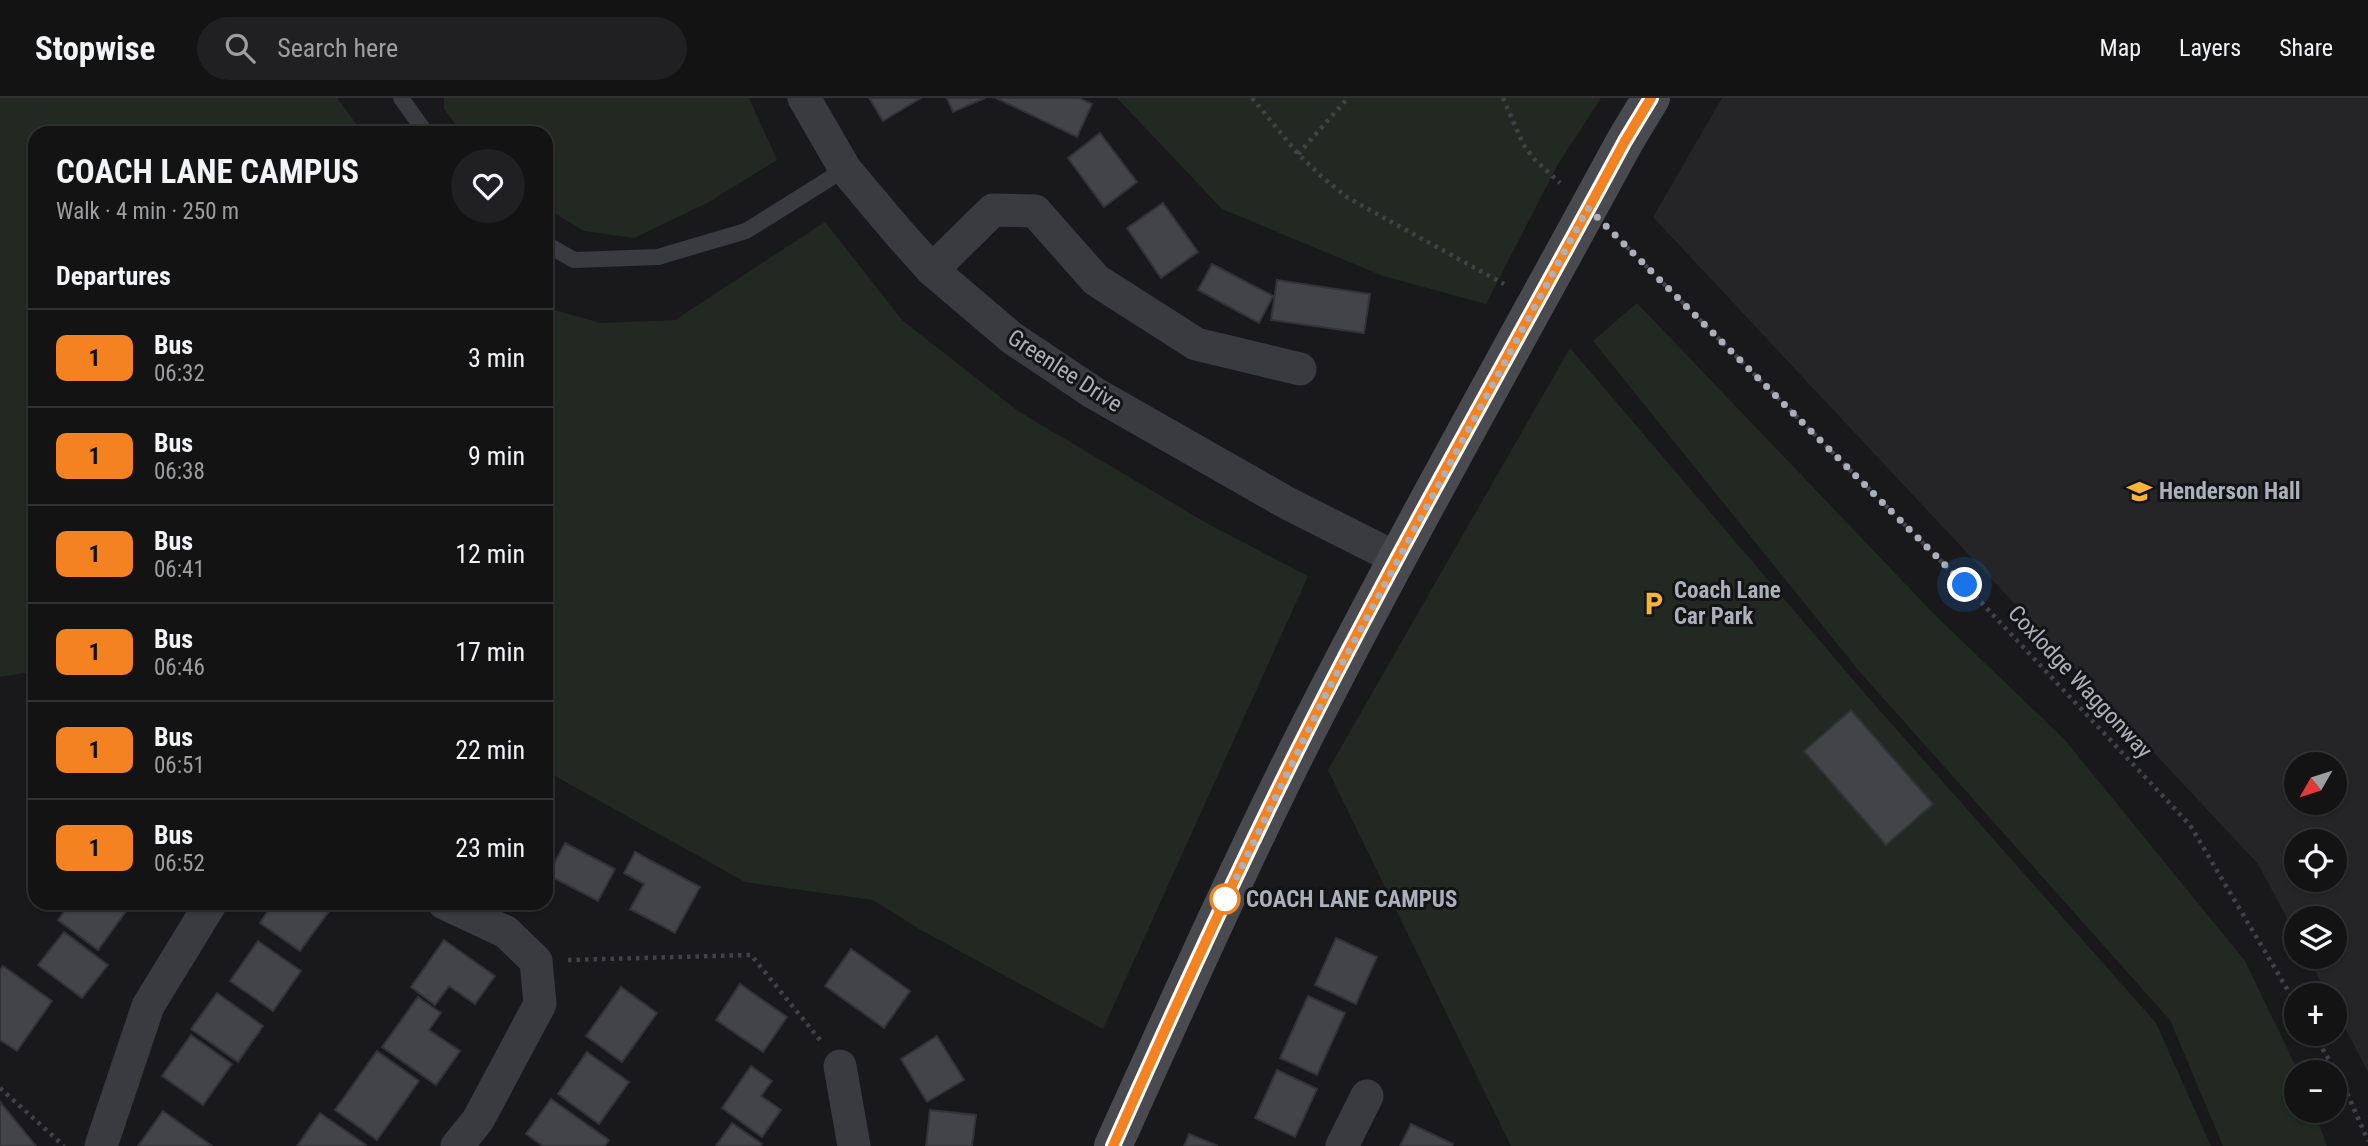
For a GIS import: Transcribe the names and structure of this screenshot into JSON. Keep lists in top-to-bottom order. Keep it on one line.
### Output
{"streets":{"street":["Greenlee Drive"],"path":["Coxlodge Waggonway"]},"places":{"school or university":["Henderson Hall"],"parking":["Coach Lane Car Park"],"other":["COACH LANE CAMPUS"]},"lines":["bus line 1"],"north":"bottom left","page":{"header":"Stopwise","search":"Search here","nav":["Map","Layers","Share"],"heading":[["COACH LANE CAMPUS","Walk · 4 min · 250 m"],"Departures"],"list":[{"mark":"1","name":"Bus","note":"06:32","value":"3 min"},{"mark":"1","name":"Bus","note":"06:38","value":"9 min"},{"mark":"1","name":"Bus","note":"06:41","value":"12 min"},{"mark":"1","name":"Bus","note":"06:46","value":"17 min"},{"mark":"1","name":"Bus","note":"06:51","value":"22 min"},{"mark":"1","name":"Bus","note":"06:52","value":"23 min"}],"map_buttons":["+","−"]}}
